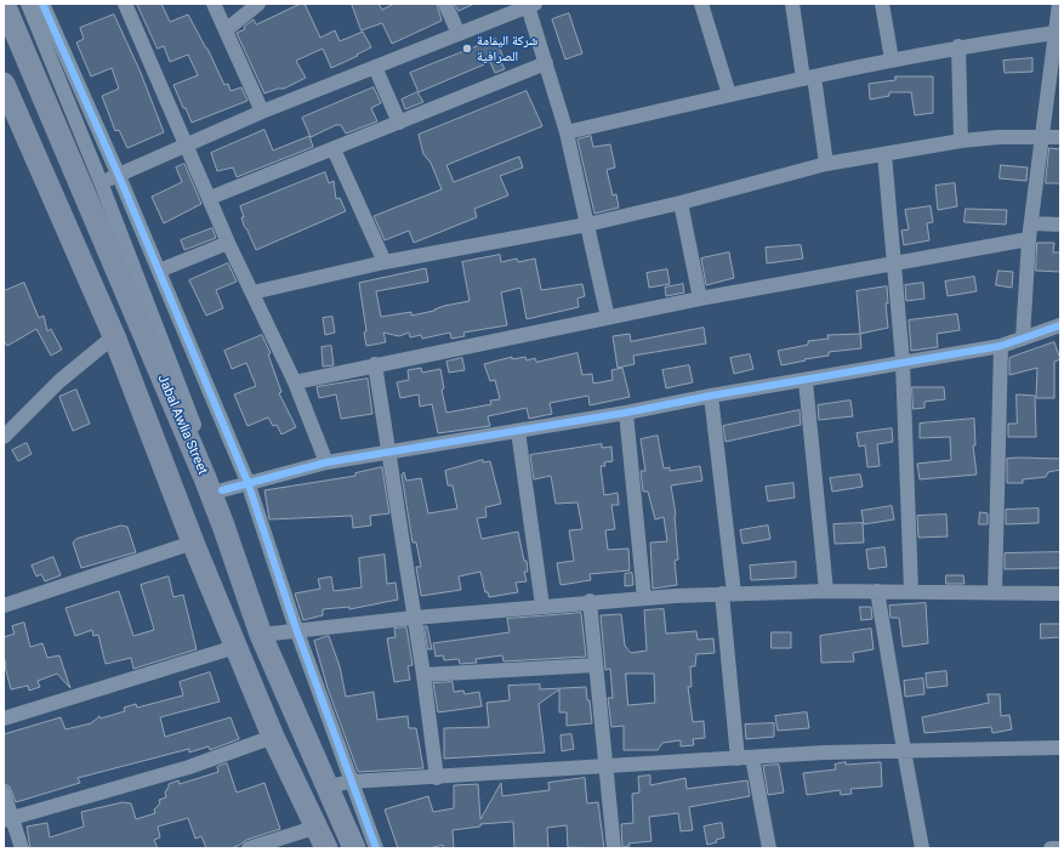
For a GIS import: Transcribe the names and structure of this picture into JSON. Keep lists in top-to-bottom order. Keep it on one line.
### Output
{"streets":{"main road":["Jabal Awlia Street"]},"places":["شركة اليمامة الصرافية"]}
